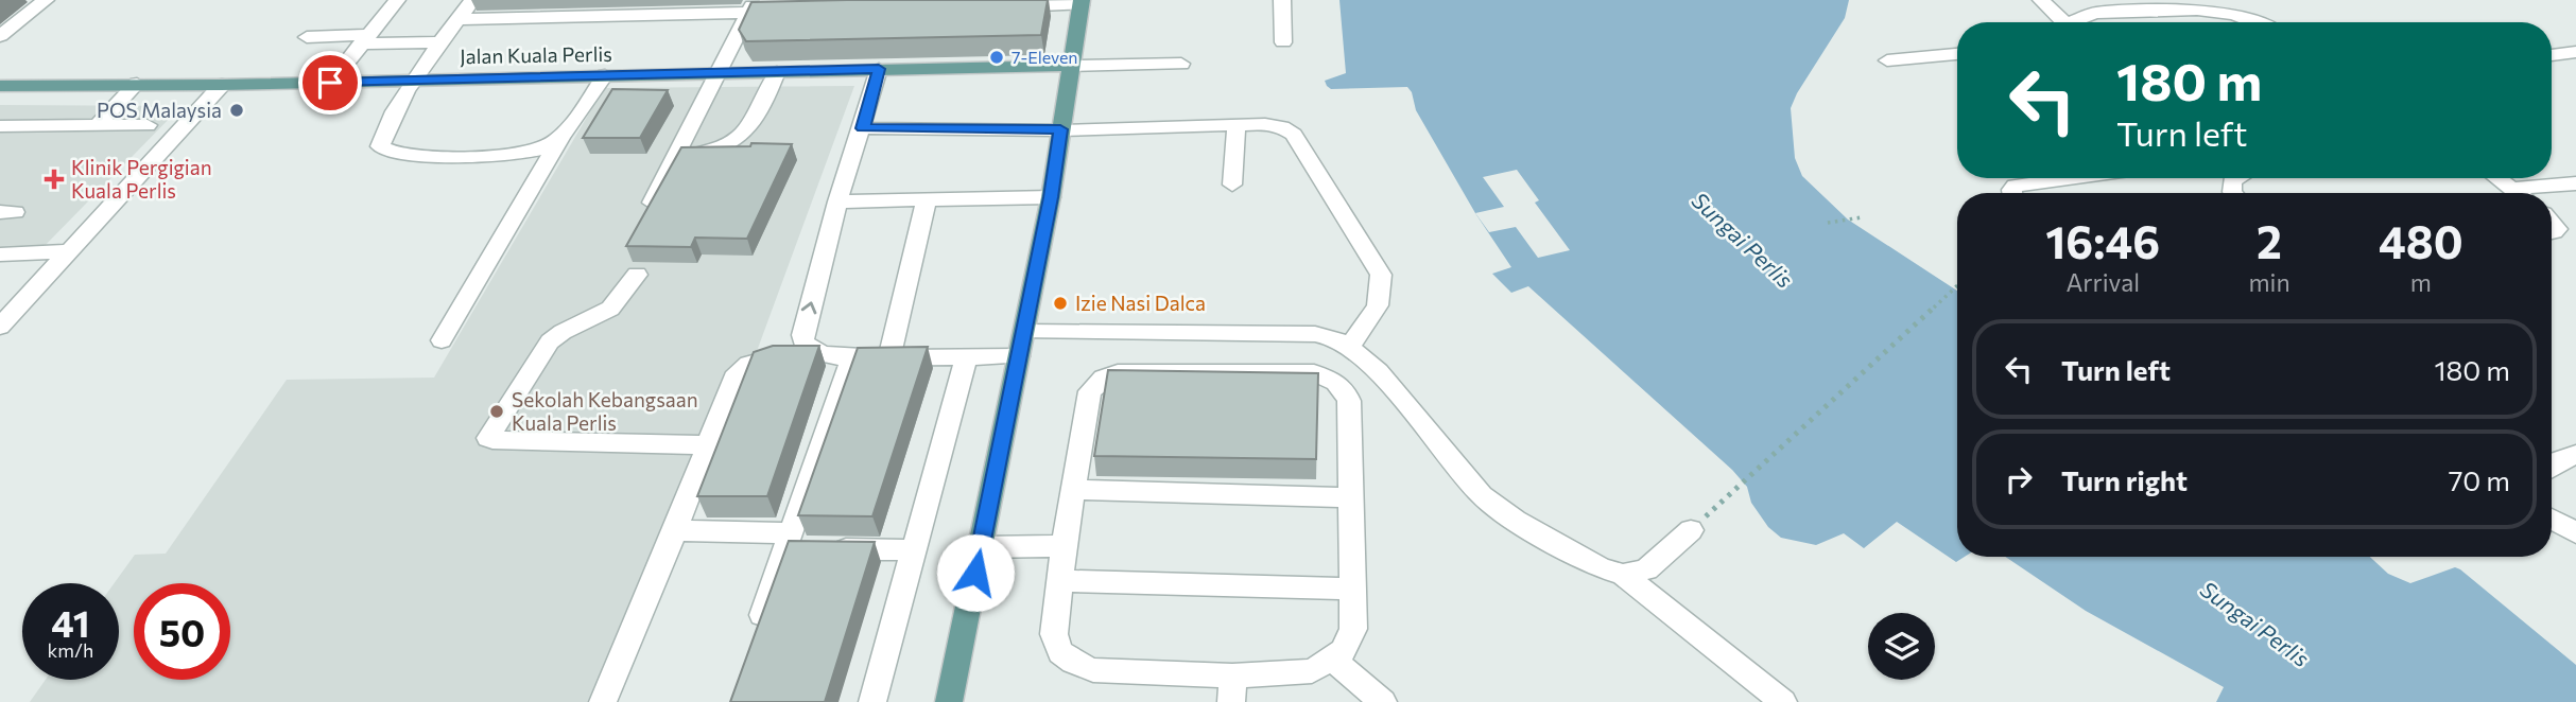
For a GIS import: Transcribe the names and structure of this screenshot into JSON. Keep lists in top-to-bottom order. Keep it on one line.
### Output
{"streets":{"main road":["Jalan Kuala Perlis"]},"water":["Sungai Perlis"],"places":{"other":["7-Eleven","POS Malaysia","Izie Nasi Dalca","Sekolah Kebangsaan Kuala Perlis"],"health":["Klinik Pergigian Kuala Perlis"]},"page":{"turn":["180 m","Turn left"],"eta":["16:46","Arrival","2","min","480","m"],"list":[{"name":"Turn left","value":"180 m"},{"name":"Turn right","value":"70 m"}],"speed":"41 km/h","limit":"50"}}
